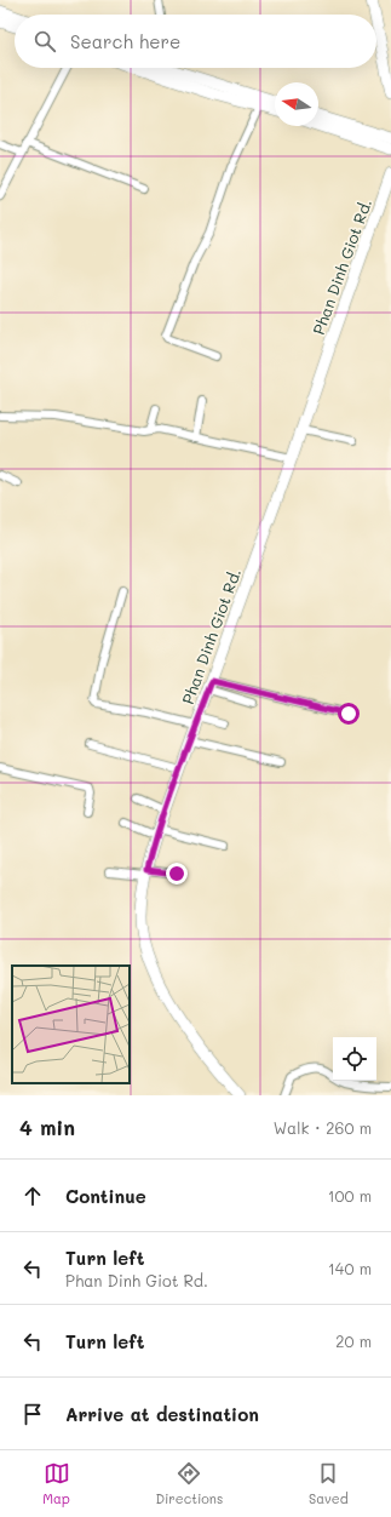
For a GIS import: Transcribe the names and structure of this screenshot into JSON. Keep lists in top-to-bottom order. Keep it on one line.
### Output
{"streets":{"main road":["Phan Dinh Giot Rd."]},"north":"left","page":{"search":"Search here","heading":["4 min","Walk · 260 m"],"list":[["Continue","100 m"],["Turn left","Phan Dinh Giot Rd.","140 m"],["Turn left","20 m"],"Arrive at destination"],"nav":["Map","Directions","Saved"]}}
